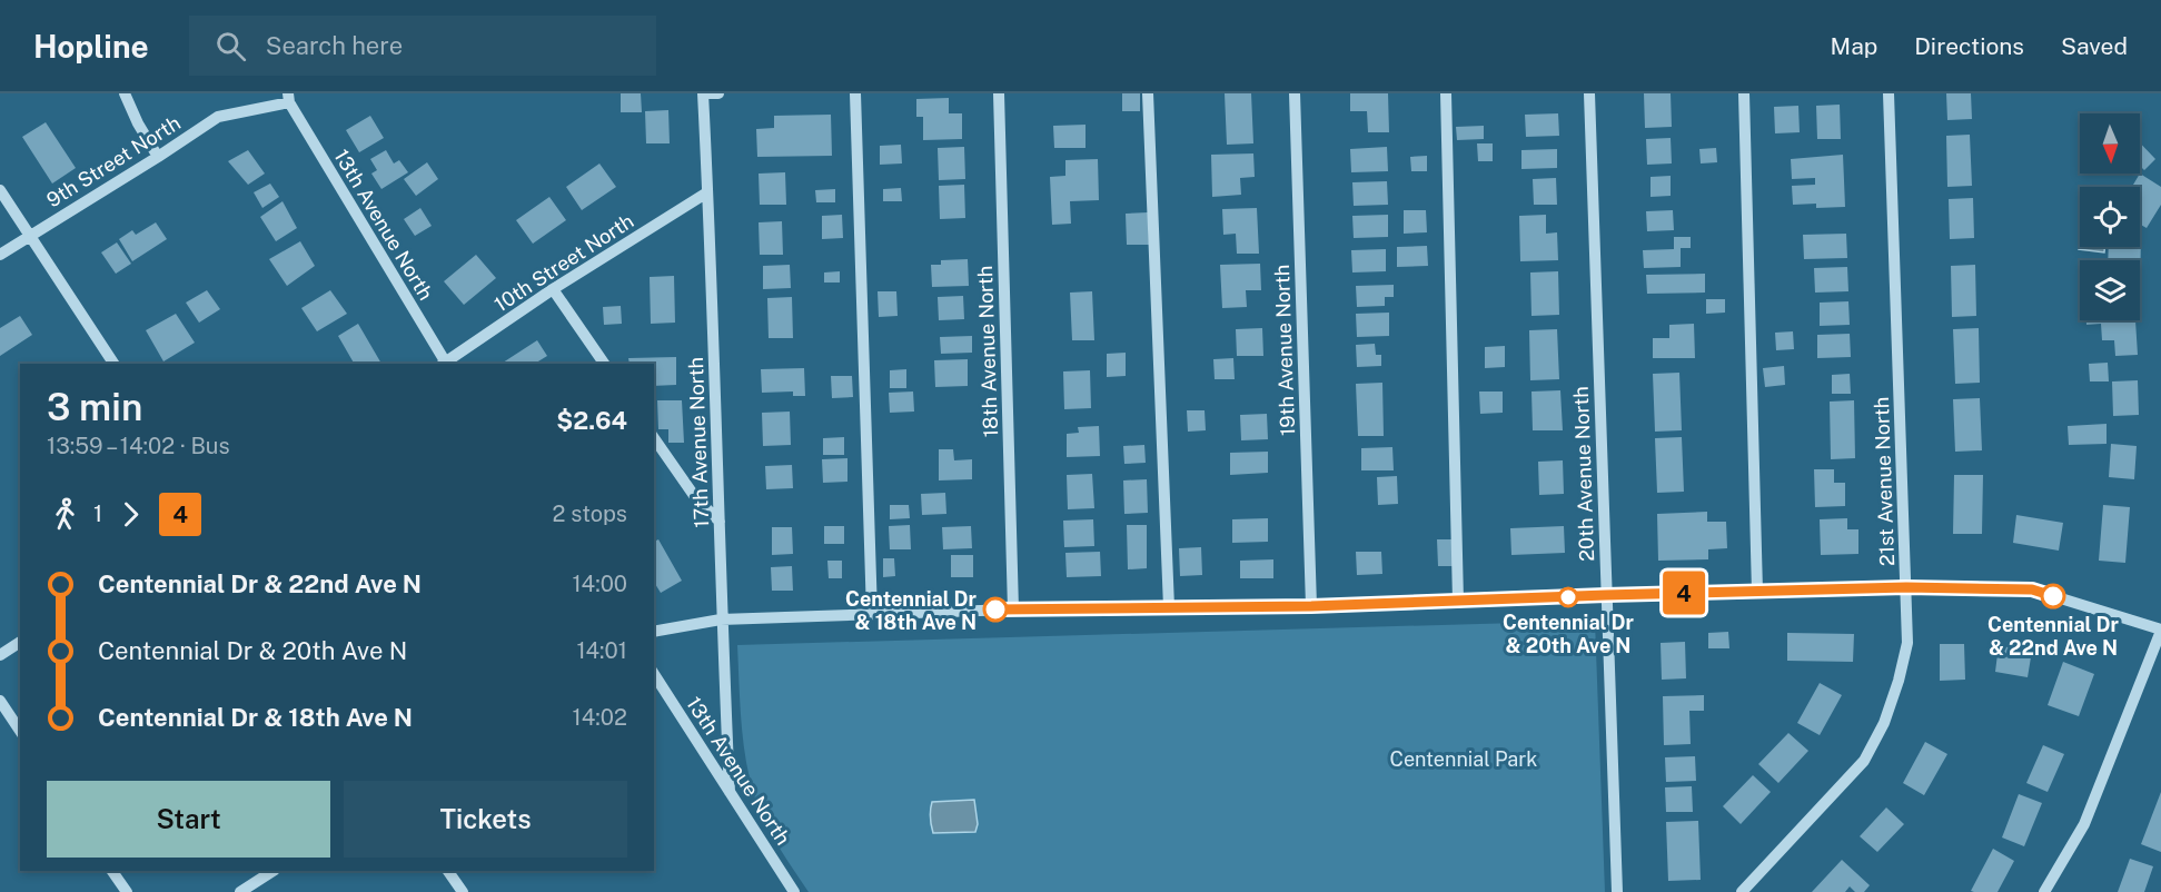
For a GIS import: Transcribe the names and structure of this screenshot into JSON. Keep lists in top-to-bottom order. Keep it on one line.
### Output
{"streets":{"street":["9th Street North","13th Avenue North","10th Street North","19th Avenue North","18th Avenue North","17th Avenue North","20th Avenue North","21st Avenue North"]},"crossings":[["9th Street North","13th Avenue North"],["13th Avenue North","17th Avenue North"],["10th Street North","17th Avenue North"]],"parks":["Centennial Park"],"places":["Centennial Dr & 22nd Ave N","Centennial Dr & 20th Ave N","Centennial Dr & 18th Ave N"],"lines":["bus line 4"],"north":"bottom","page":{"header":"Hopline","search":"Search here","nav":["Map","Directions","Saved"],"on_map":"4","heading":["3 min","13:59 – 14:02 · Bus","$2.64"],"legs":["1","4","2 stops"],"list":[{"name":"Centennial Dr & 22nd Ave N","value":"14:00"},{"name":"Centennial Dr & 20th Ave N","value":"14:01"},{"name":"Centennial Dr & 18th Ave N","value":"14:02"}],"buttons":["Start","Tickets"]}}
